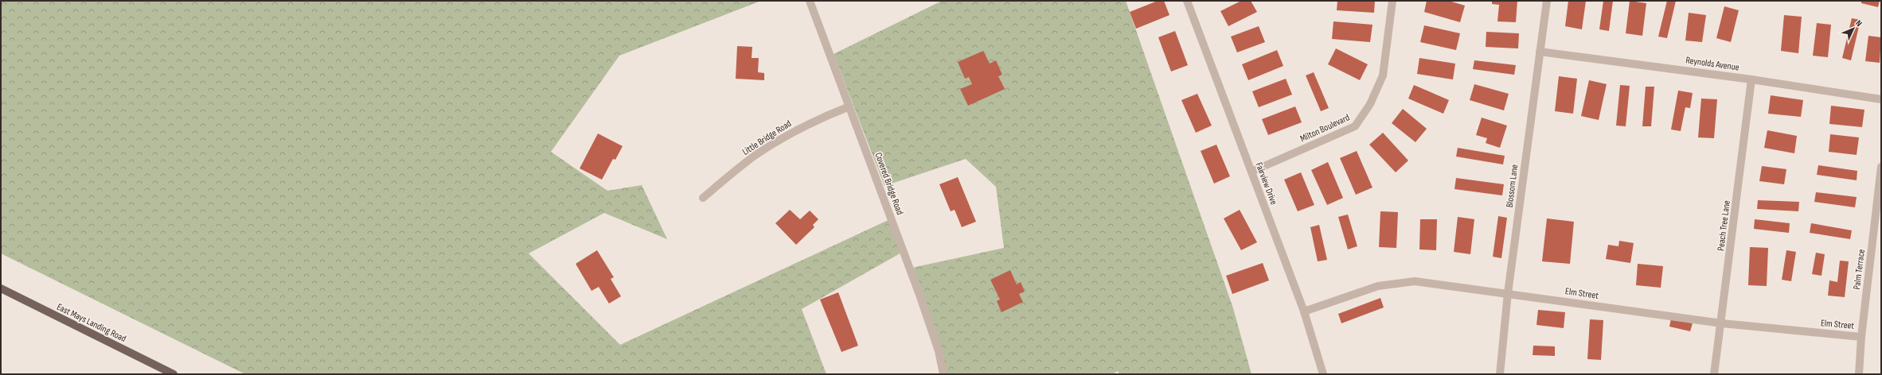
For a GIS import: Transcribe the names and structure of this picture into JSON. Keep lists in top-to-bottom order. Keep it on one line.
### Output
{"streets":{"main road":["East Mays Landing Road"],"street":["Reynolds Avenue","Milton Boulevard","Little Bridge Road","Covered Bridge Road","Fairview Drive","Blossom Lane","Peach Tree Lane","Palm Terrace","Elm Street"]},"crossings":[["Reynolds Avenue","Blossom Lane"],["Reynolds Avenue","Peach Tree Lane"],["Milton Boulevard","Fairview Drive"],["Little Bridge Road","Covered Bridge Road"],["Fairview Drive","Elm Street"],["Blossom Lane","Elm Street"],["Peach Tree Lane","Elm Street"],["Palm Terrace","Elm Street"]],"north":"top right"}
